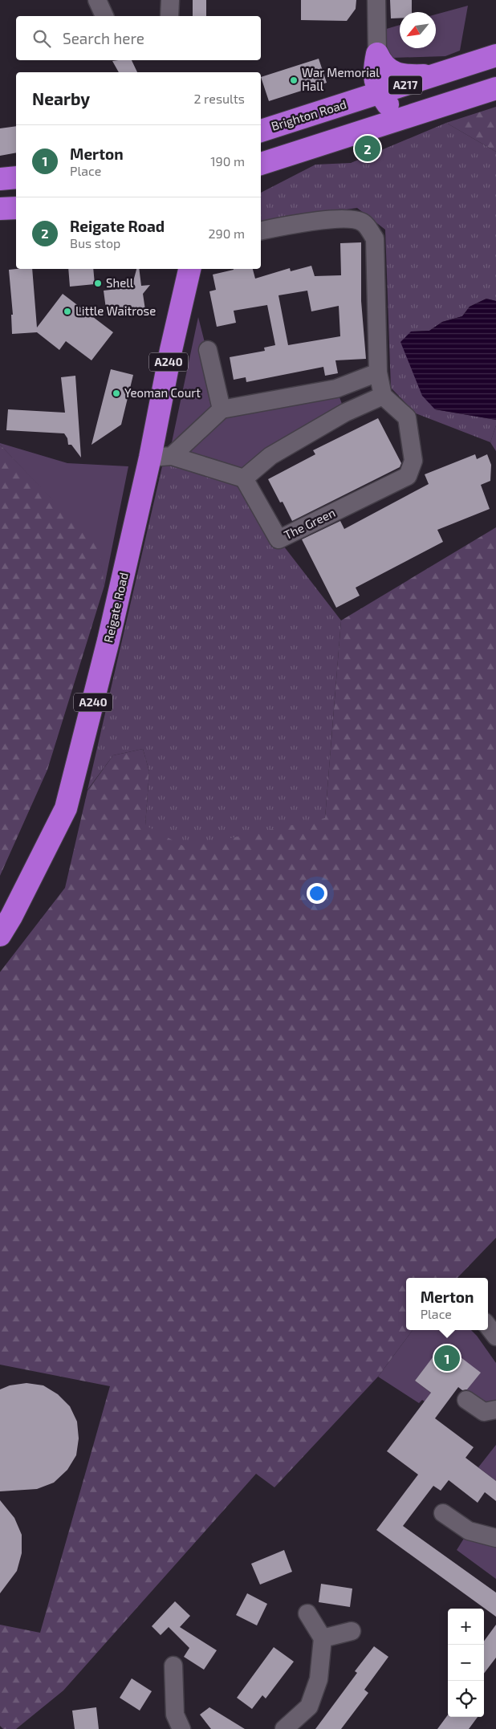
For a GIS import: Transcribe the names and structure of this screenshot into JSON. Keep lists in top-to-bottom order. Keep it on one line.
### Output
{"streets":{"highway":["A217","Brighton Road","A240","Reigate Road"],"street":["The Green"]},"places":["War Memorial Hall","Shell","Little Waitrose","Yeoman Court"],"north":"bottom left","page":{"search":"Search here","heading":["Nearby","2 results"],"list":[{"mark":"1","name":"Merton","note":"Place","value":"190 m"},{"mark":"2","name":"Reigate Road","note":"Bus stop","value":"290 m"}],"pins":["2","1"],"popup":["Merton","Place"],"map_buttons":["+","−"]}}
